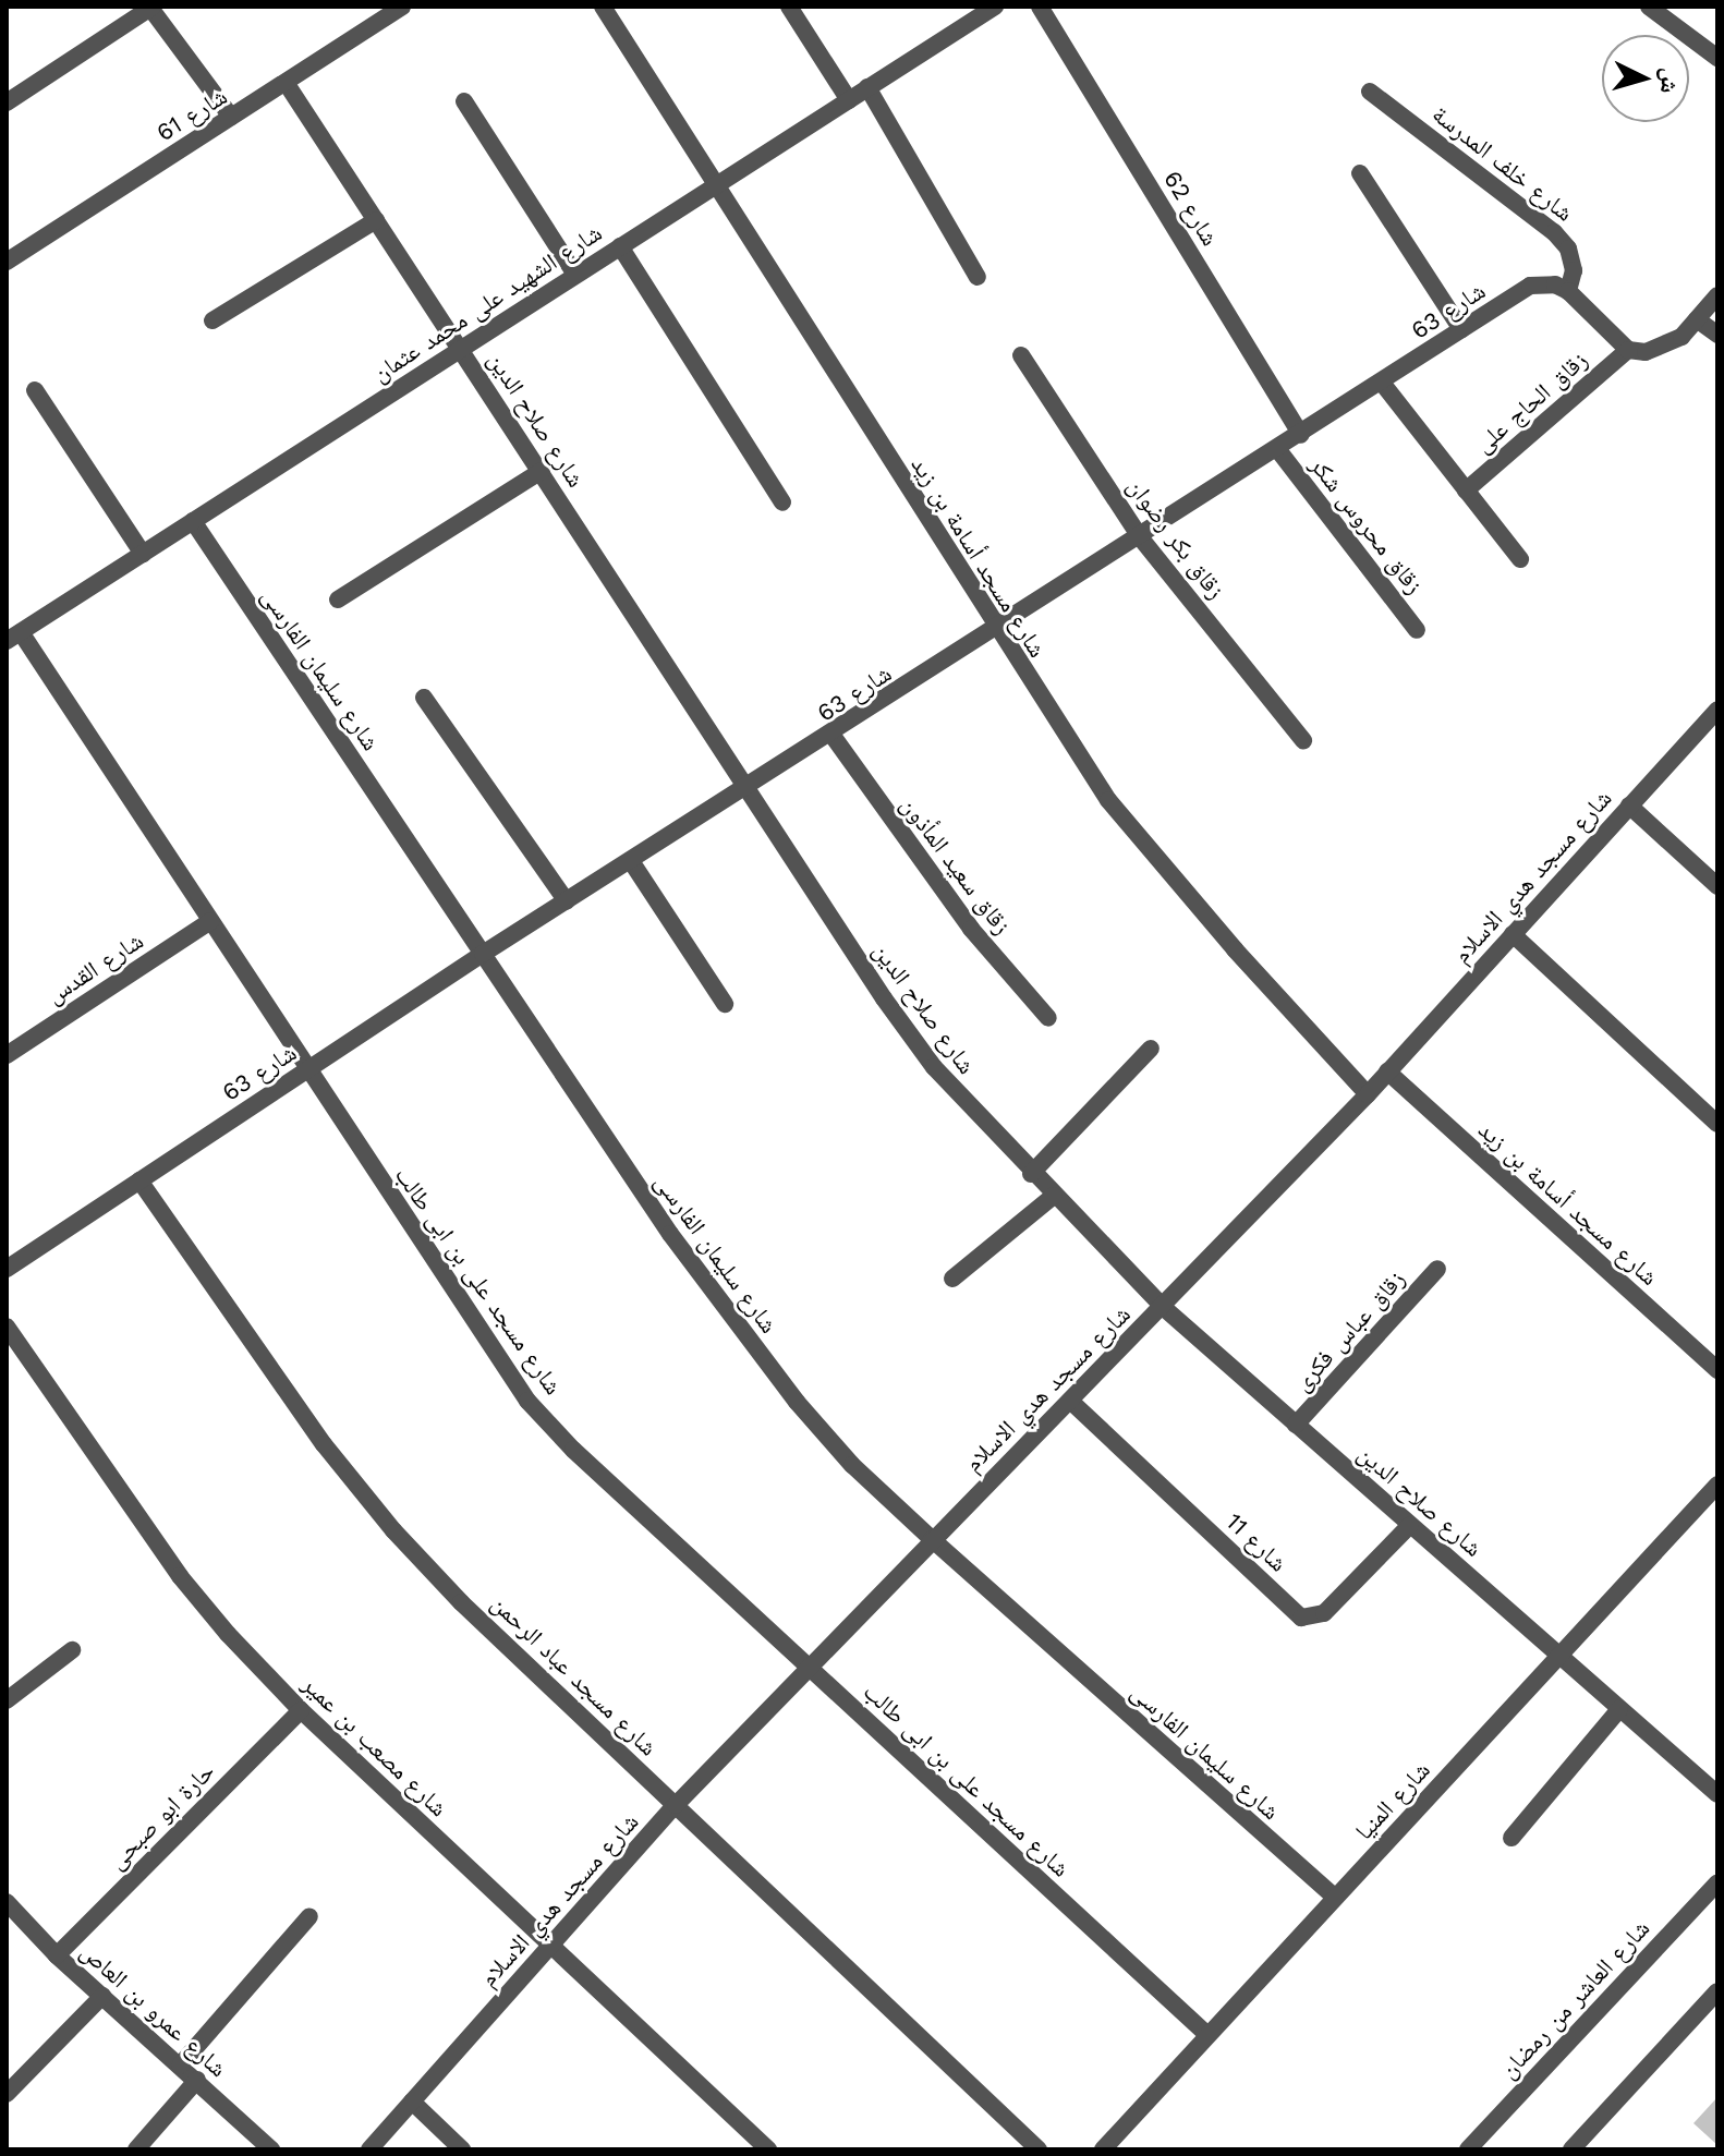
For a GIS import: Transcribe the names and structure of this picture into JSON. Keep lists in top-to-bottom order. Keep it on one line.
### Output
{"streets":{"street":["شارع 61","شارع خلف المدرسة","شارع 62","شارع الشهيد على محمد عثمان","شارع 63","زقاق الحاج على","شارع صلاح الدين","زقاق محروس شكر","زقاق بكر رضوان","شارع مسجد أسامة بن زيد","شارع سليمان الفارسى","زقاق سعيد المأذون","شارع مسجد هدي الاسلام","شارع القدس","شارع مسجد على بن ابى طالب","زقاق عباس فكرى","شارع 11","شارع مسجد عباد الرحمن","شارع مصعب بن عمير","شارع المنيا","حارة ابو صبحى","شارع العاشر من رمضان","شارع عمرو بن العاص"]},"crossings":[["شارع 61","شارع صلاح الدين"],["شارع خلف المدرسة","شارع 63"],["شارع 62","شارع 63"],["شارع الشهيد على محمد عثمان","شارع صلاح الدين"],["شارع الشهيد على محمد عثمان","شارع مسجد أسامة بن زيد"],["شارع الشهيد على محمد عثمان","شارع سليمان الفارسى"],["شارع الشهيد على محمد عثمان","شارع مسجد على بن ابى طالب"],["شارع 63","زقاق الحاج على"],["شارع 63","شارع صلاح الدين"],["شارع 63","زقاق محروس شكر"],["شارع 63","زقاق بكر رضوان"],["شارع 63","شارع مسجد أسامة بن زيد"],["شارع 63","شارع سليمان الفارسى"],["شارع 63","زقاق سعيد المأذون"],["شارع 63","شارع مسجد على بن ابى طالب"],["شارع 63","شارع مسجد عباد الرحمن"],["شارع صلاح الدين","شارع مسجد هدي الاسلام"],["شارع صلاح الدين","زقاق عباس فكرى"],["شارع صلاح الدين","شارع 11"],["شارع صلاح الدين","شارع المنيا"],["شارع مسجد أسامة بن زيد","شارع مسجد هدي الاسلام"],["شارع سليمان الفارسى","شارع مسجد هدي الاسلام"],["شارع سليمان الفارسى","شارع المنيا"],["شارع مسجد هدي الاسلام","شارع مسجد على بن ابى طالب"],["شارع مسجد هدي الاسلام","شارع 11"],["شارع مسجد هدي الاسلام","شارع مسجد عباد الرحمن"],["شارع مسجد هدي الاسلام","شارع مصعب بن عمير"],["شارع القدس","شارع مسجد على بن ابى طالب"],["شارع مسجد على بن ابى طالب","شارع المنيا"],["شارع مصعب بن عمير","حارة ابو صبحى"],["حارة ابو صبحى","شارع عمرو بن العاص"]],"north":"right"}
